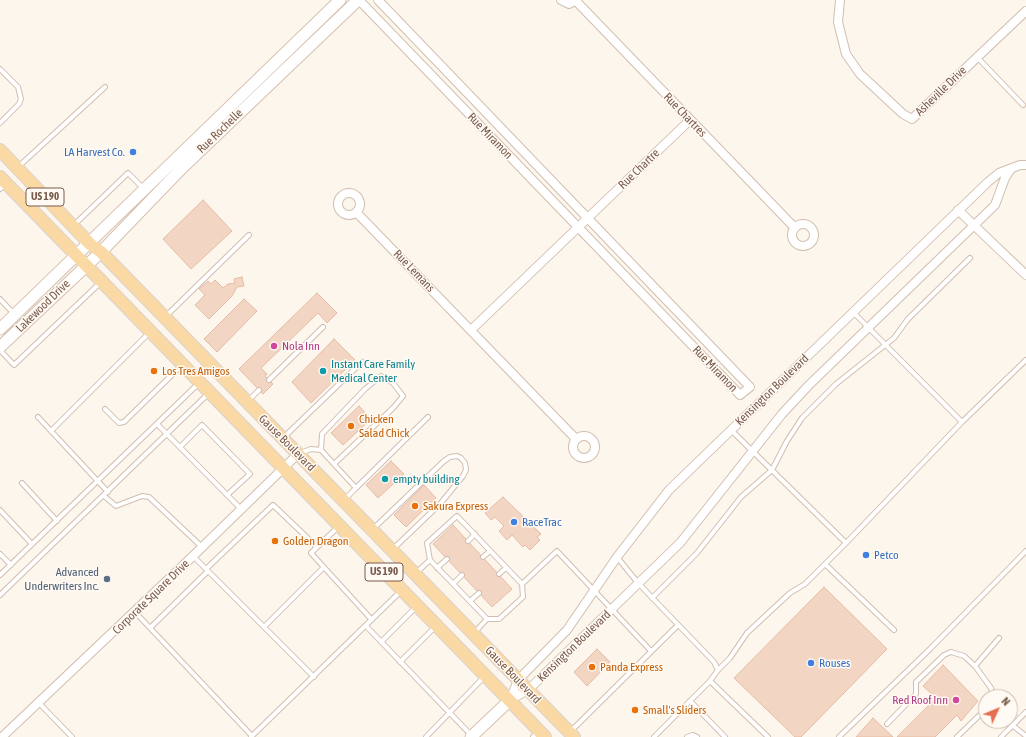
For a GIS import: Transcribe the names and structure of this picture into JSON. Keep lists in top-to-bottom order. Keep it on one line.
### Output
{"streets":{"main road":["US 190","Gause Boulevard"],"street":["Asheville Drive","Rue Chartres","Rue Rochelle","Rue Miramon","Rue Chartre","Rue Lemans","Lakewood Drive","Kensington Boulevard","Corporate Square Drive"]},"crossings":[["Rue Chartres","Rue Chartre"],["Rue Rochelle","Rue Miramon"],["Rue Rochelle","Lakewood Drive"],["Rue Rochelle","Gause Boulevard"],["Rue Miramon","Rue Chartre"],["Lakewood Drive","Gause Boulevard"],["Kensington Boulevard","Gause Boulevard"],["Gause Boulevard","Corporate Square Drive"]],"places":["LA Harvest Co.","Nola Inn","Los Tres Amigos","Instant Care Family Medical Center","Chicken Salad Chick","empty building","Sakura Express","RaceTrac","Golden Dragon","Petco","Advanced Underwriters Inc.","Rouses","Panda Express","Red Roof Inn","Small's Sliders"],"north":"top right"}
